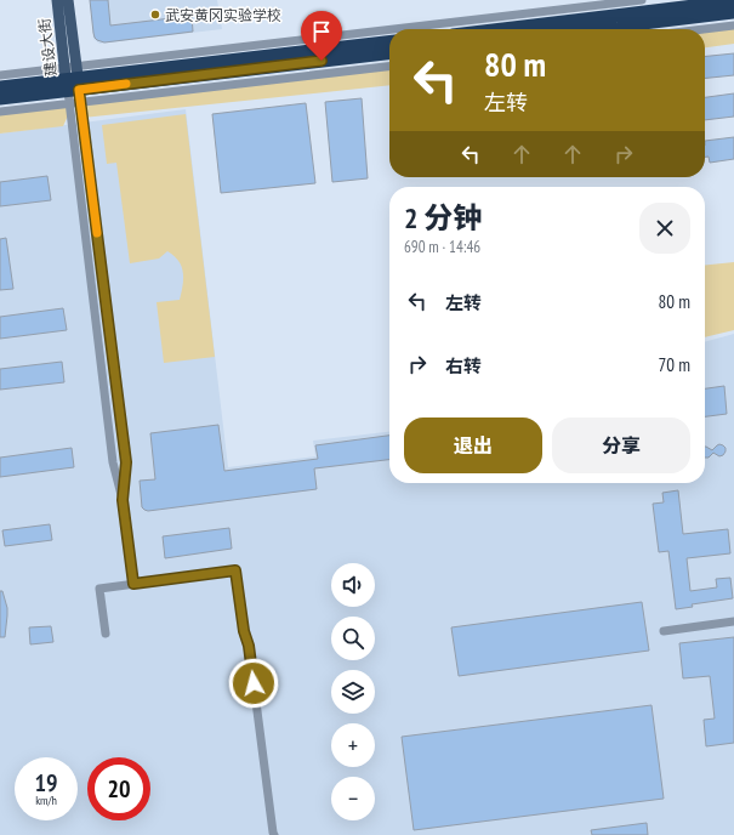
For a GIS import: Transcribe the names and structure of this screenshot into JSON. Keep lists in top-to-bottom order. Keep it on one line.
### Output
{"streets":{"main road":["建设大街"]},"places":["武安黄冈实验学校"],"page":{"turn":["80 m","左转"],"heading":["2 分钟","690 m · 14:46"],"list":[{"name":"左转","value":"80 m"},{"name":"右转","value":"70 m"}],"buttons":["退出","分享"],"map_buttons":["+","−"],"speed":"19 km/h","limit":"20"}}
